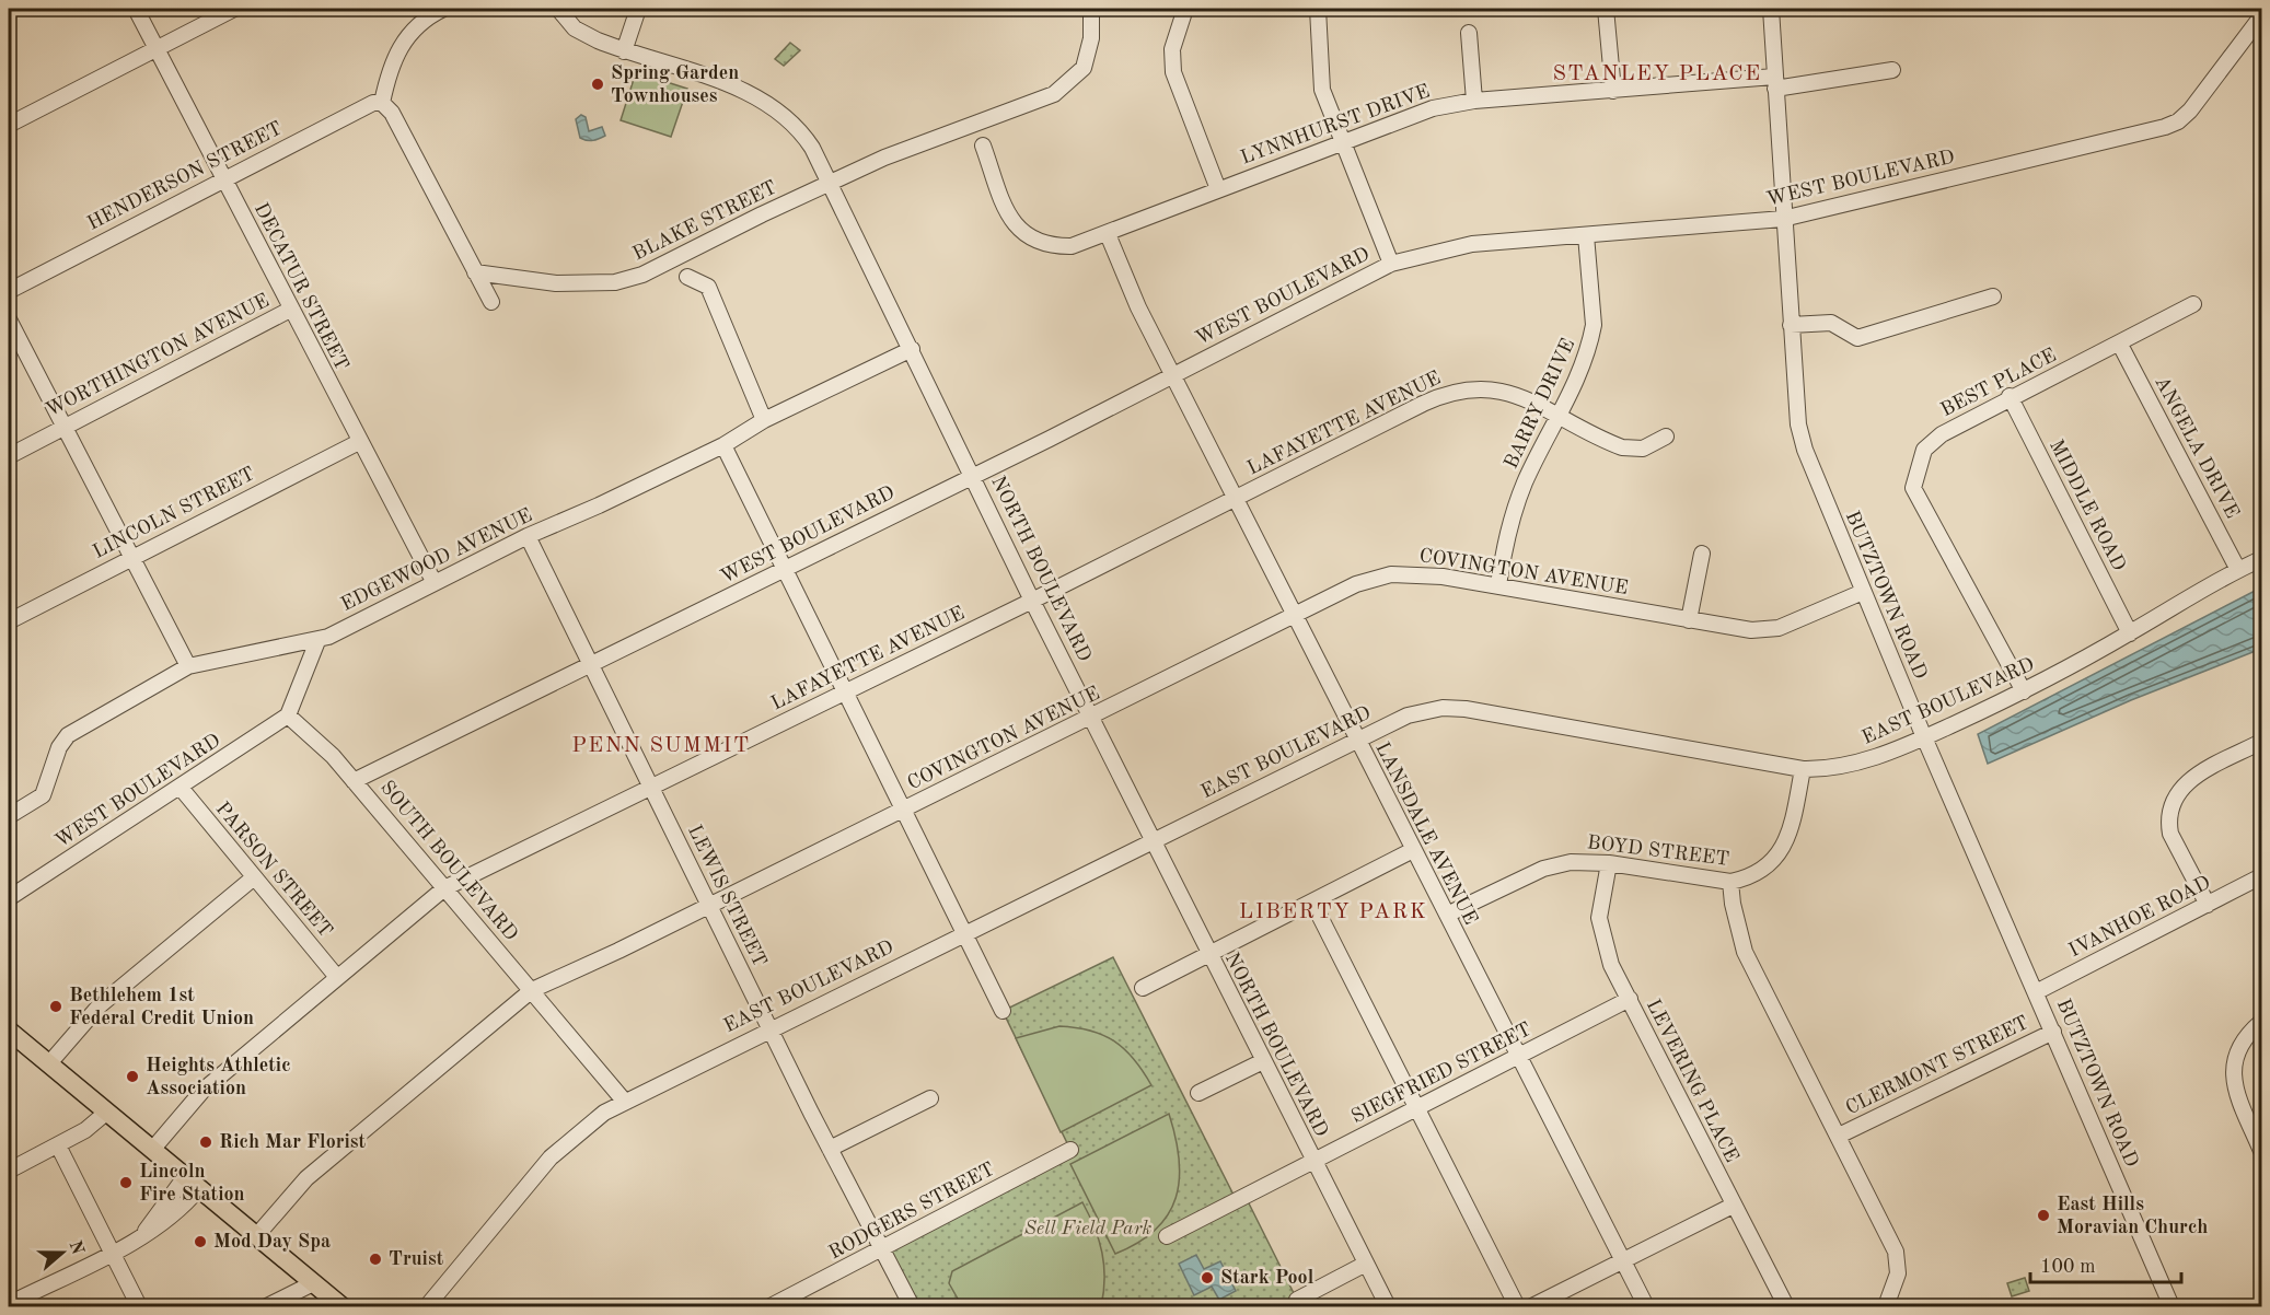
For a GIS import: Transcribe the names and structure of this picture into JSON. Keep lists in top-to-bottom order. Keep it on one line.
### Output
{"streets":{"street":["LYNNHURST DRIVE","HENDERSON STREET","WEST BOULEVARD","BLAKE STREET","DECATUR STREET","WORTHINGTON AVENUE","BEST PLACE","BARRY DRIVE","LAFAYETTE AVENUE","ANGELA DRIVE","MIDDLE ROAD","LINCOLN STREET","EDGEWOOD AVENUE","NORTH BOULEVARD","COVINGTON AVENUE","BUTZTOWN ROAD","EAST BOULEVARD","LANSDALE AVENUE","BOYD STREET","SOUTH BOULEVARD","PARSON STREET","LEWIS STREET","IVANHOE ROAD","CLERMONT STREET","SIEGFRIED STREET","LEVERING PLACE","RODGERS STREET"]},"crossings":[["LYNNHURST DRIVE","BUTZTOWN ROAD"],["LYNNHURST DRIVE","LANSDALE AVENUE"],["HENDERSON STREET","DECATUR STREET"],["WEST BOULEVARD","BARRY DRIVE"],["WEST BOULEVARD","NORTH BOULEVARD"],["WEST BOULEVARD","BUTZTOWN ROAD"],["WEST BOULEVARD","LANSDALE AVENUE"],["WEST BOULEVARD","SOUTH BOULEVARD"],["WEST BOULEVARD","PARSON STREET"],["WEST BOULEVARD","LEWIS STREET"],["BLAKE STREET","NORTH BOULEVARD"],["DECATUR STREET","WORTHINGTON AVENUE"],["DECATUR STREET","LINCOLN STREET"],["DECATUR STREET","EDGEWOOD AVENUE"],["BEST PLACE","ANGELA DRIVE"],["BEST PLACE","MIDDLE ROAD"],["BEST PLACE","EAST BOULEVARD"],["BARRY DRIVE","LAFAYETTE AVENUE"],["BARRY DRIVE","COVINGTON AVENUE"],["LAFAYETTE AVENUE","NORTH BOULEVARD"],["LAFAYETTE AVENUE","LANSDALE AVENUE"],["LAFAYETTE AVENUE","SOUTH BOULEVARD"],["LAFAYETTE AVENUE","PARSON STREET"],["LAFAYETTE AVENUE","LEWIS STREET"],["ANGELA DRIVE","EAST BOULEVARD"],["MIDDLE ROAD","EAST BOULEVARD"],["EDGEWOOD AVENUE","NORTH BOULEVARD"],["EDGEWOOD AVENUE","LEWIS STREET"],["NORTH BOULEVARD","COVINGTON AVENUE"],["NORTH BOULEVARD","EAST BOULEVARD"],["NORTH BOULEVARD","SIEGFRIED STREET"],["COVINGTON AVENUE","BUTZTOWN ROAD"],["COVINGTON AVENUE","LANSDALE AVENUE"],["COVINGTON AVENUE","SOUTH BOULEVARD"],["COVINGTON AVENUE","LEWIS STREET"],["BUTZTOWN ROAD","EAST BOULEVARD"],["BUTZTOWN ROAD","IVANHOE ROAD"],["BUTZTOWN ROAD","CLERMONT STREET"],["EAST BOULEVARD","LANSDALE AVENUE"],["EAST BOULEVARD","BOYD STREET"],["EAST BOULEVARD","SOUTH BOULEVARD"],["EAST BOULEVARD","LEWIS STREET"],["LANSDALE AVENUE","BOYD STREET"],["LANSDALE AVENUE","SIEGFRIED STREET"],["BOYD STREET","LEVERING PLACE"],["LEWIS STREET","RODGERS STREET"],["SIEGFRIED STREET","LEVERING PLACE"]],"districts":["STANLEY PLACE","PENN SUMMIT","LIBERTY PARK"],"parks":["Sell Field Park"],"places":["Spring Garden Townhouses","Bethlehem 1st Federal Credit Union","Heights Athletic Association","Rich Mar Florist","Lincoln Fire Station","East Hills Moravian Church","Mod Day Spa","Truist","Stark Pool"],"scale_bar":"100 m","north":"right"}
